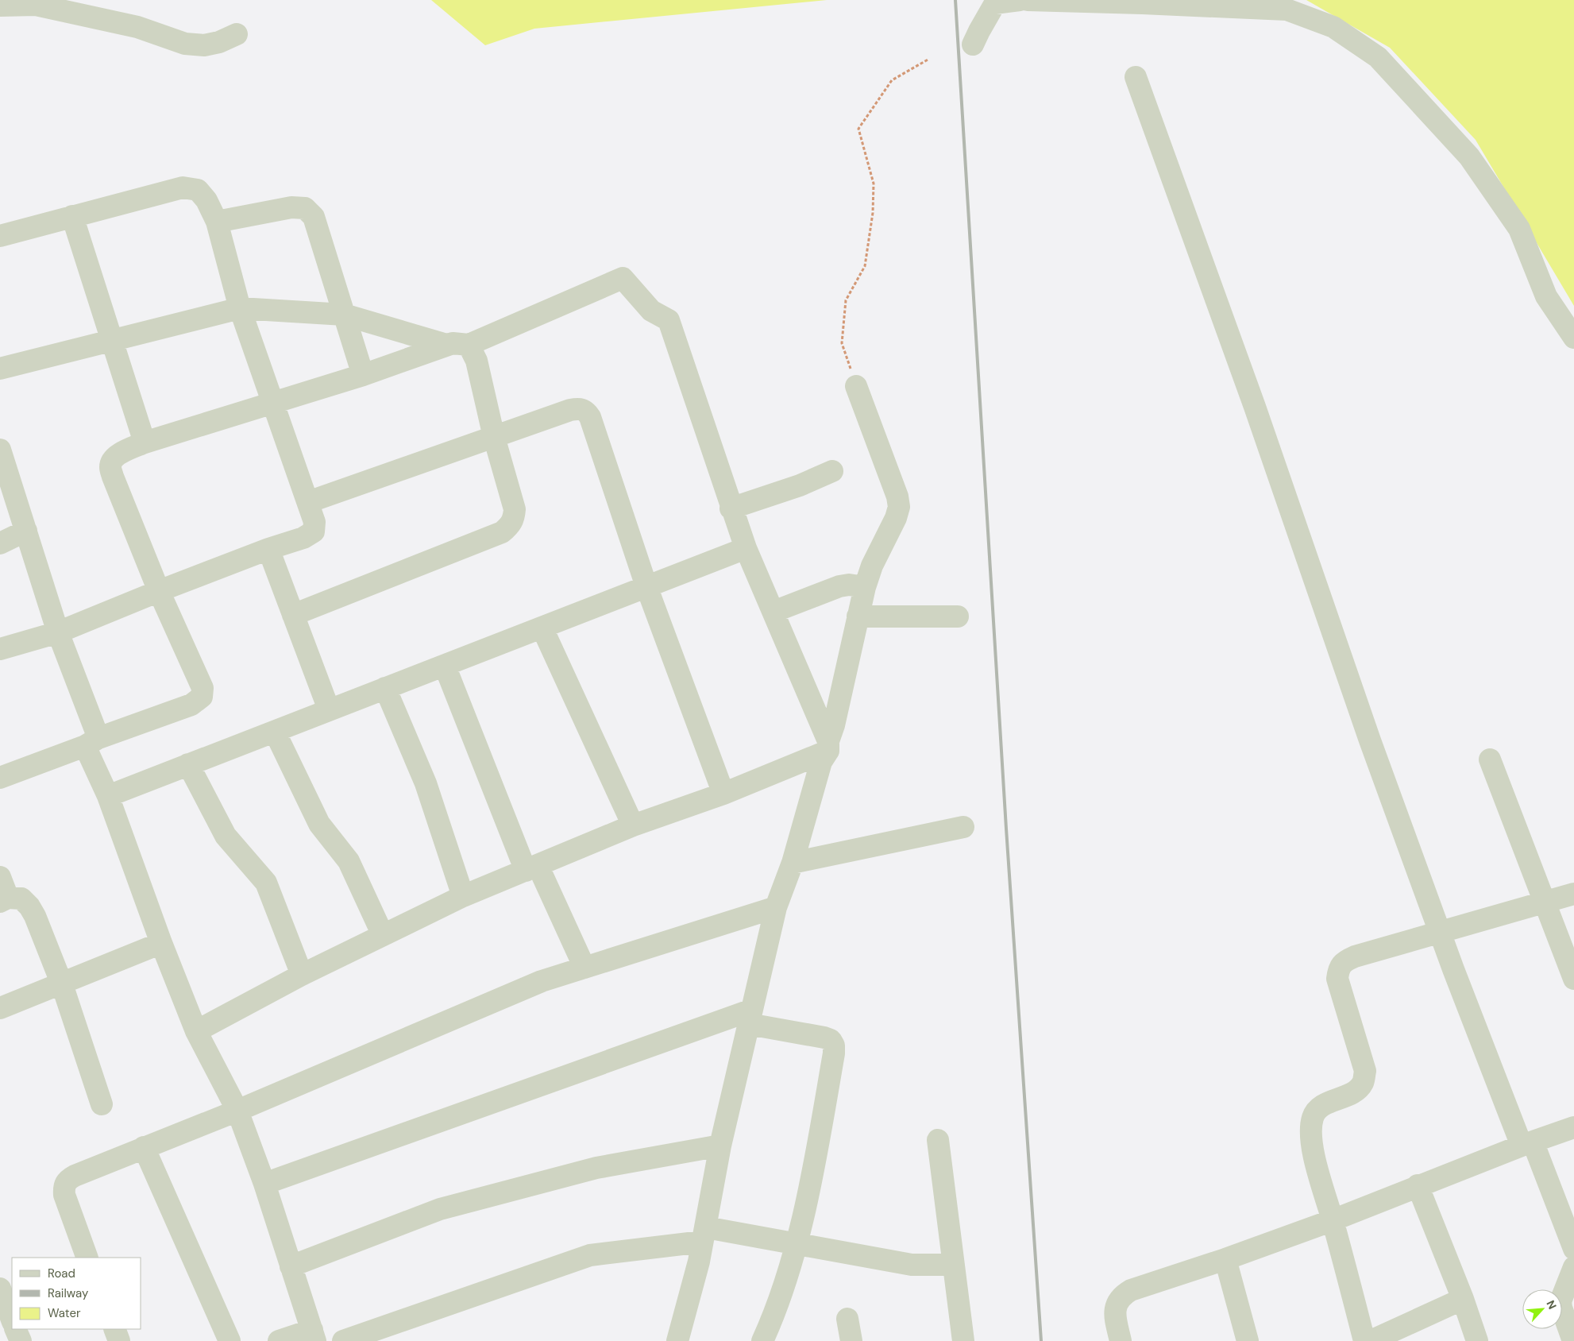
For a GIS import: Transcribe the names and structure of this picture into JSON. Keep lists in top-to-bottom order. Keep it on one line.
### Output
{"legend":["Road","Railway","Water"],"north":"top right"}
